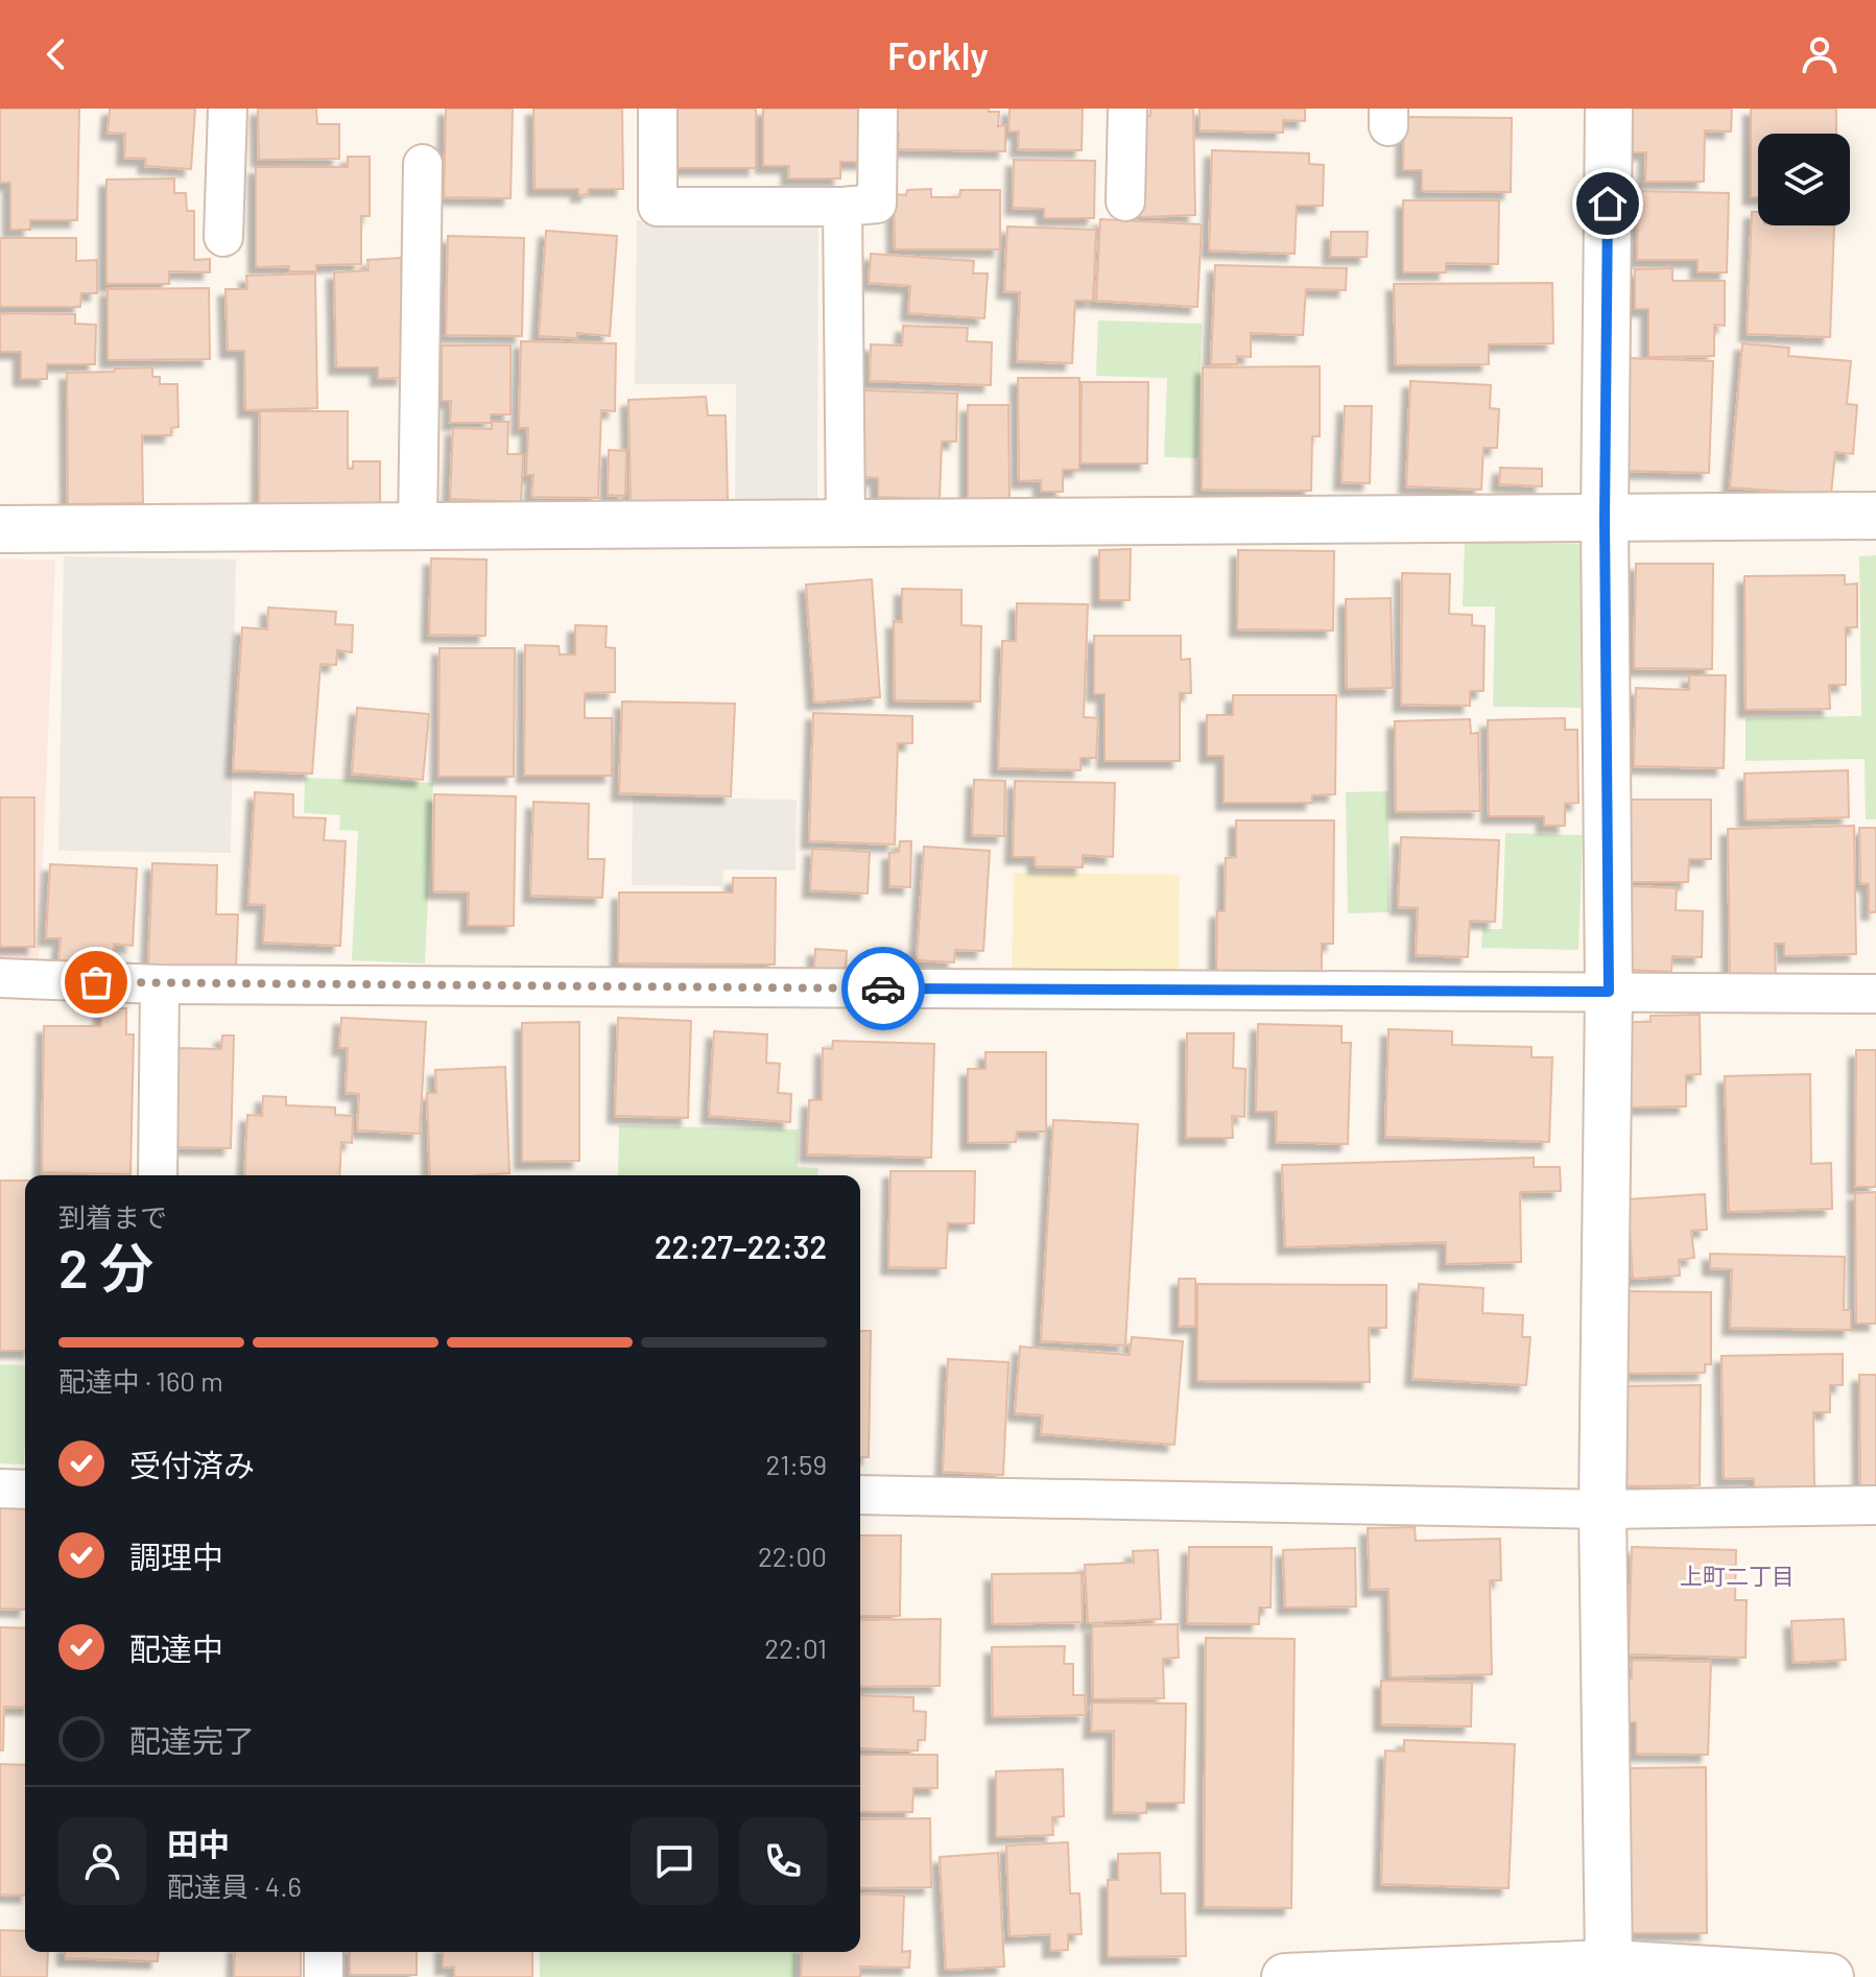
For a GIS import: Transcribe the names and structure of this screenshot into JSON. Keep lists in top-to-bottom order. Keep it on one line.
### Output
{"districts":["上町二丁目"],"page":{"header":"Forkly","heading":["2 分","到着まで","22:27–22:32"],"panel":["田中","配達員 · 4.6"],"bar":"配達中 · 160 m","list":[["受付済み","21:59"],["調理中","22:00"],["配達中","22:01"],"配達完了"]}}
